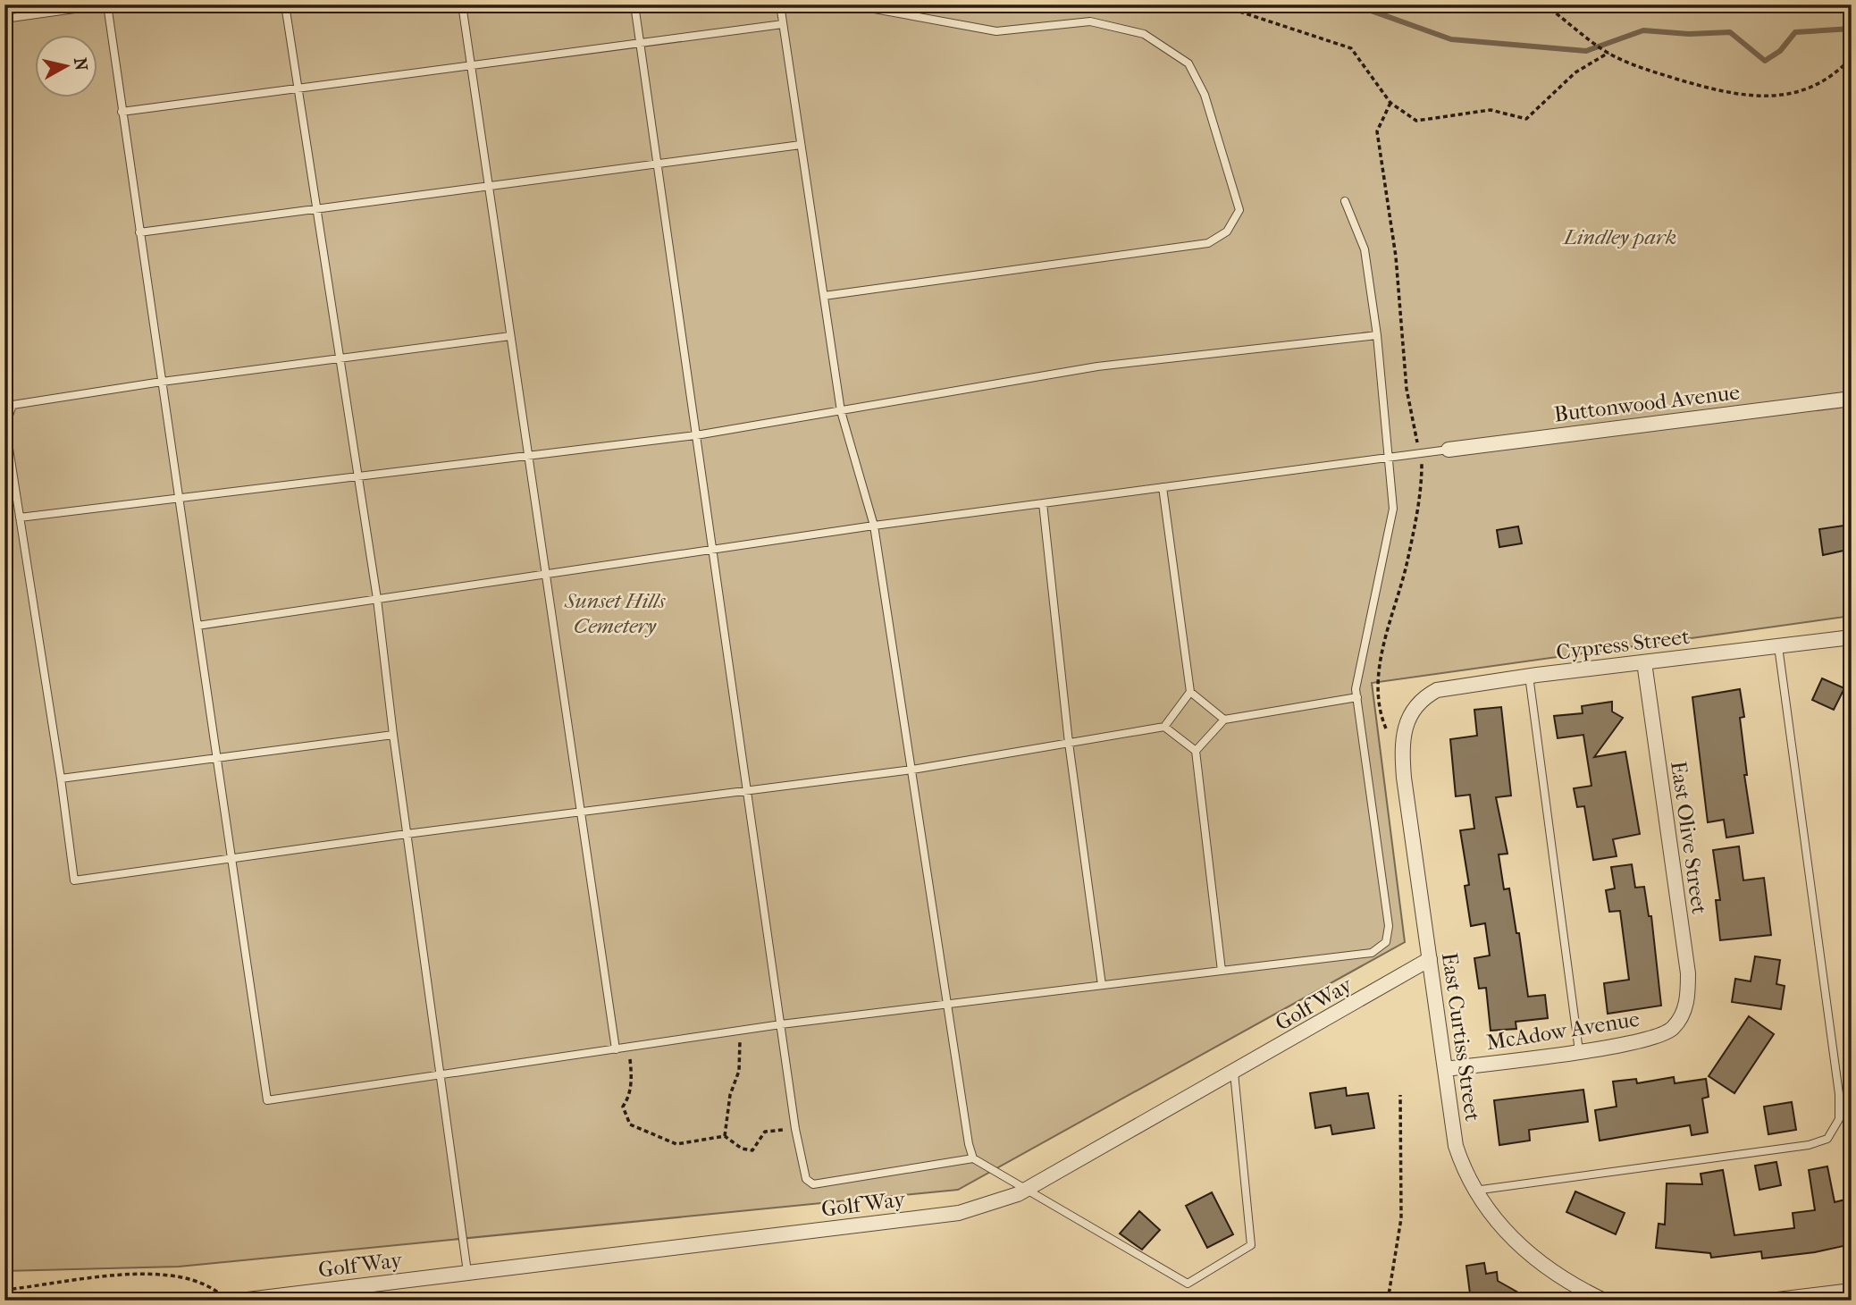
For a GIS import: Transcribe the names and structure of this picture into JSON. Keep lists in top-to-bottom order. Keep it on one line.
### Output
{"streets":{"street":["Buttonwood Avenue","Cypress Street","East Olive Street","Golf Way","McAdow Avenue","East Curtiss Street"]},"crossings":[["Cypress Street","East Olive Street"],["Cypress Street","East Curtiss Street"],["East Olive Street","McAdow Avenue"],["Golf Way","East Curtiss Street"],["McAdow Avenue","East Curtiss Street"]],"parks":["Lindley park","Sunset Hills Cemetery"],"north":"right"}
